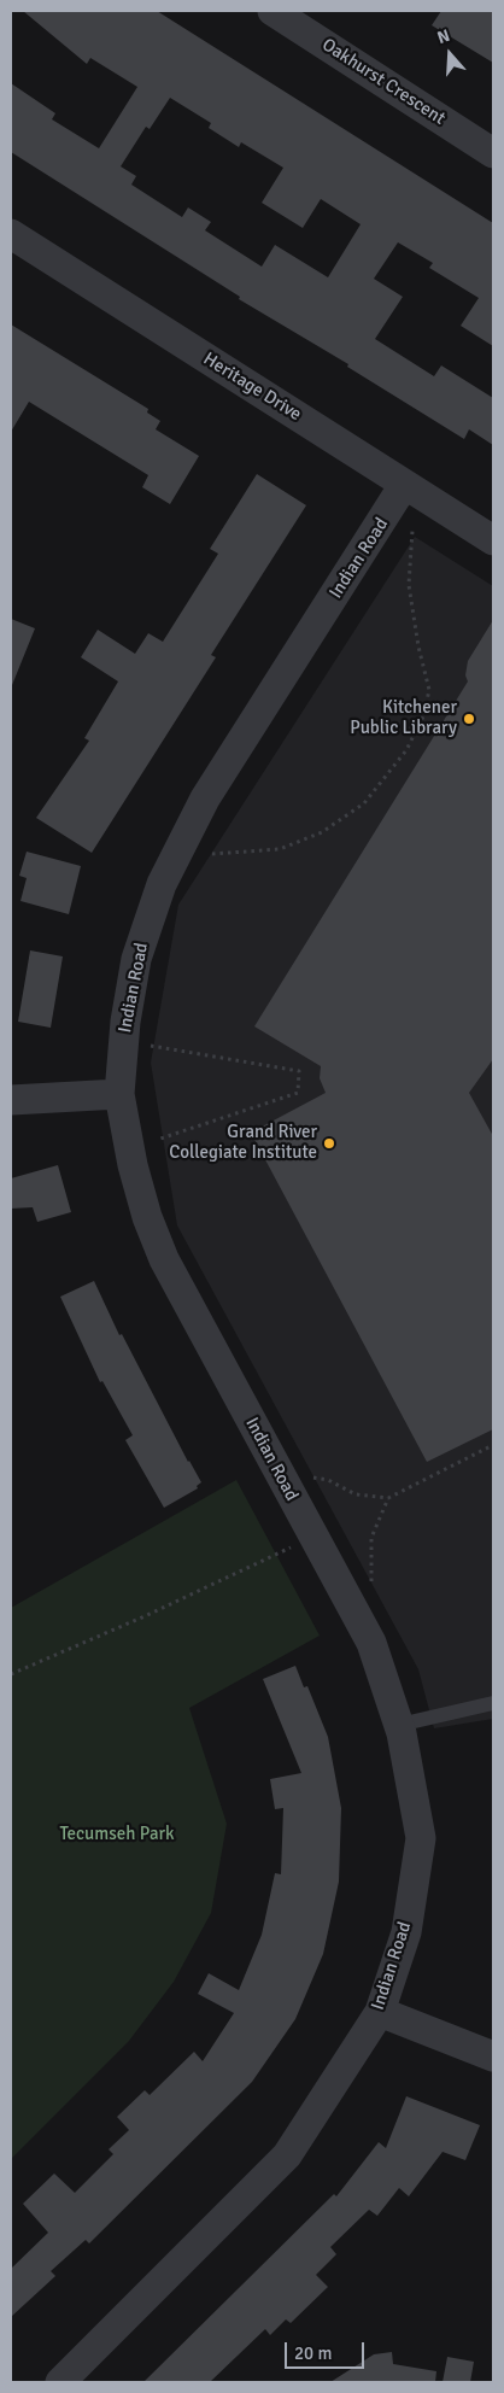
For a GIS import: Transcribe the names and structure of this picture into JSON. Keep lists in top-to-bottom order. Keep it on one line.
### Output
{"streets":{"street":["Oakhurst Crescent","Heritage Drive","Indian Road"]},"crossings":[["Heritage Drive","Indian Road"]],"parks":["Tecumseh Park"],"places":["Kitchener Public Library","Grand River Collegiate Institute"],"scale_bar":"20 m","north":"top"}
